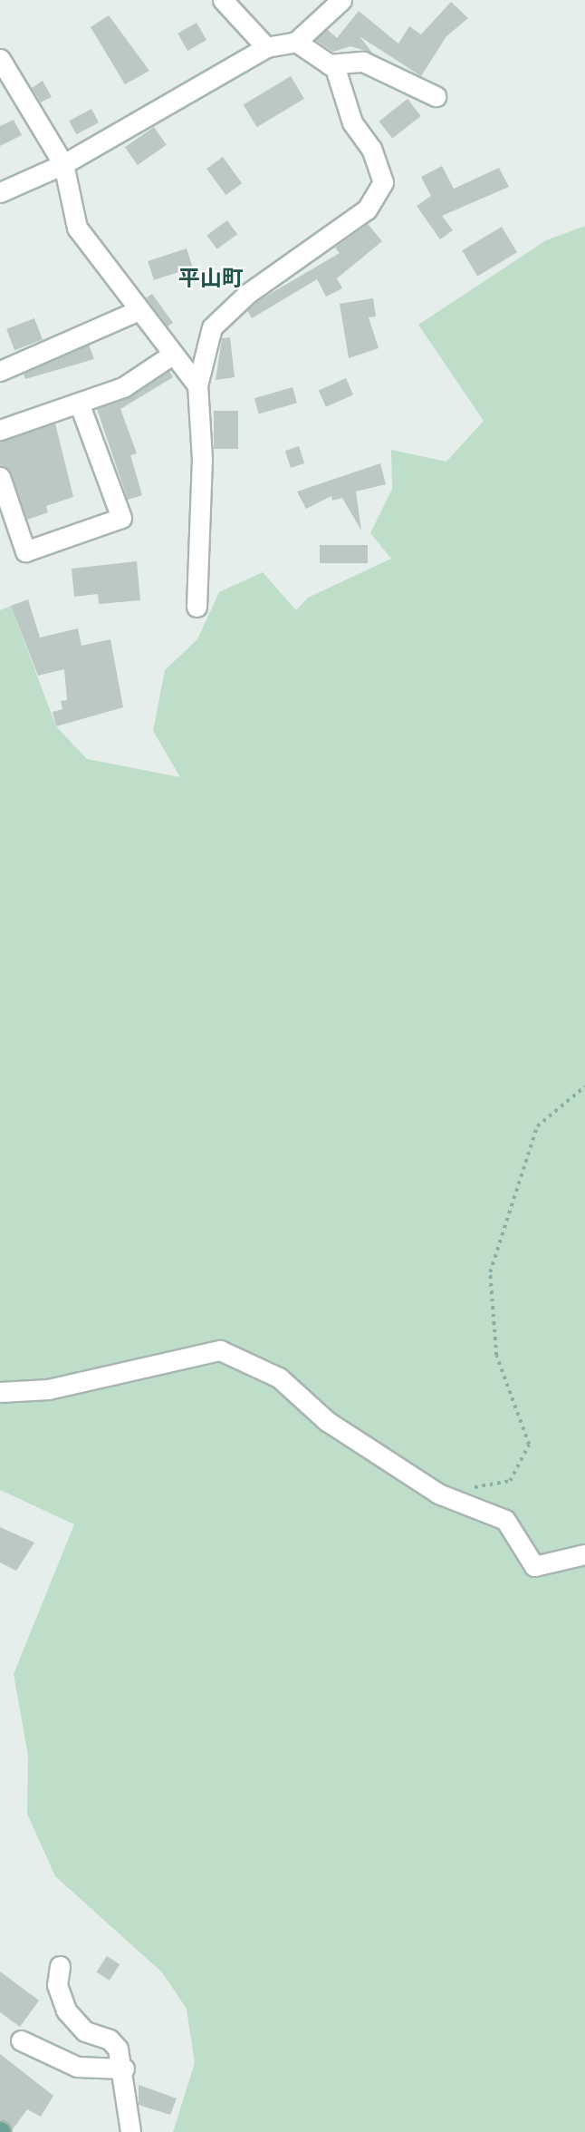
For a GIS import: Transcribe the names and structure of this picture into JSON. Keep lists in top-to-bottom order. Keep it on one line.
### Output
{"districts":["平山町"]}
